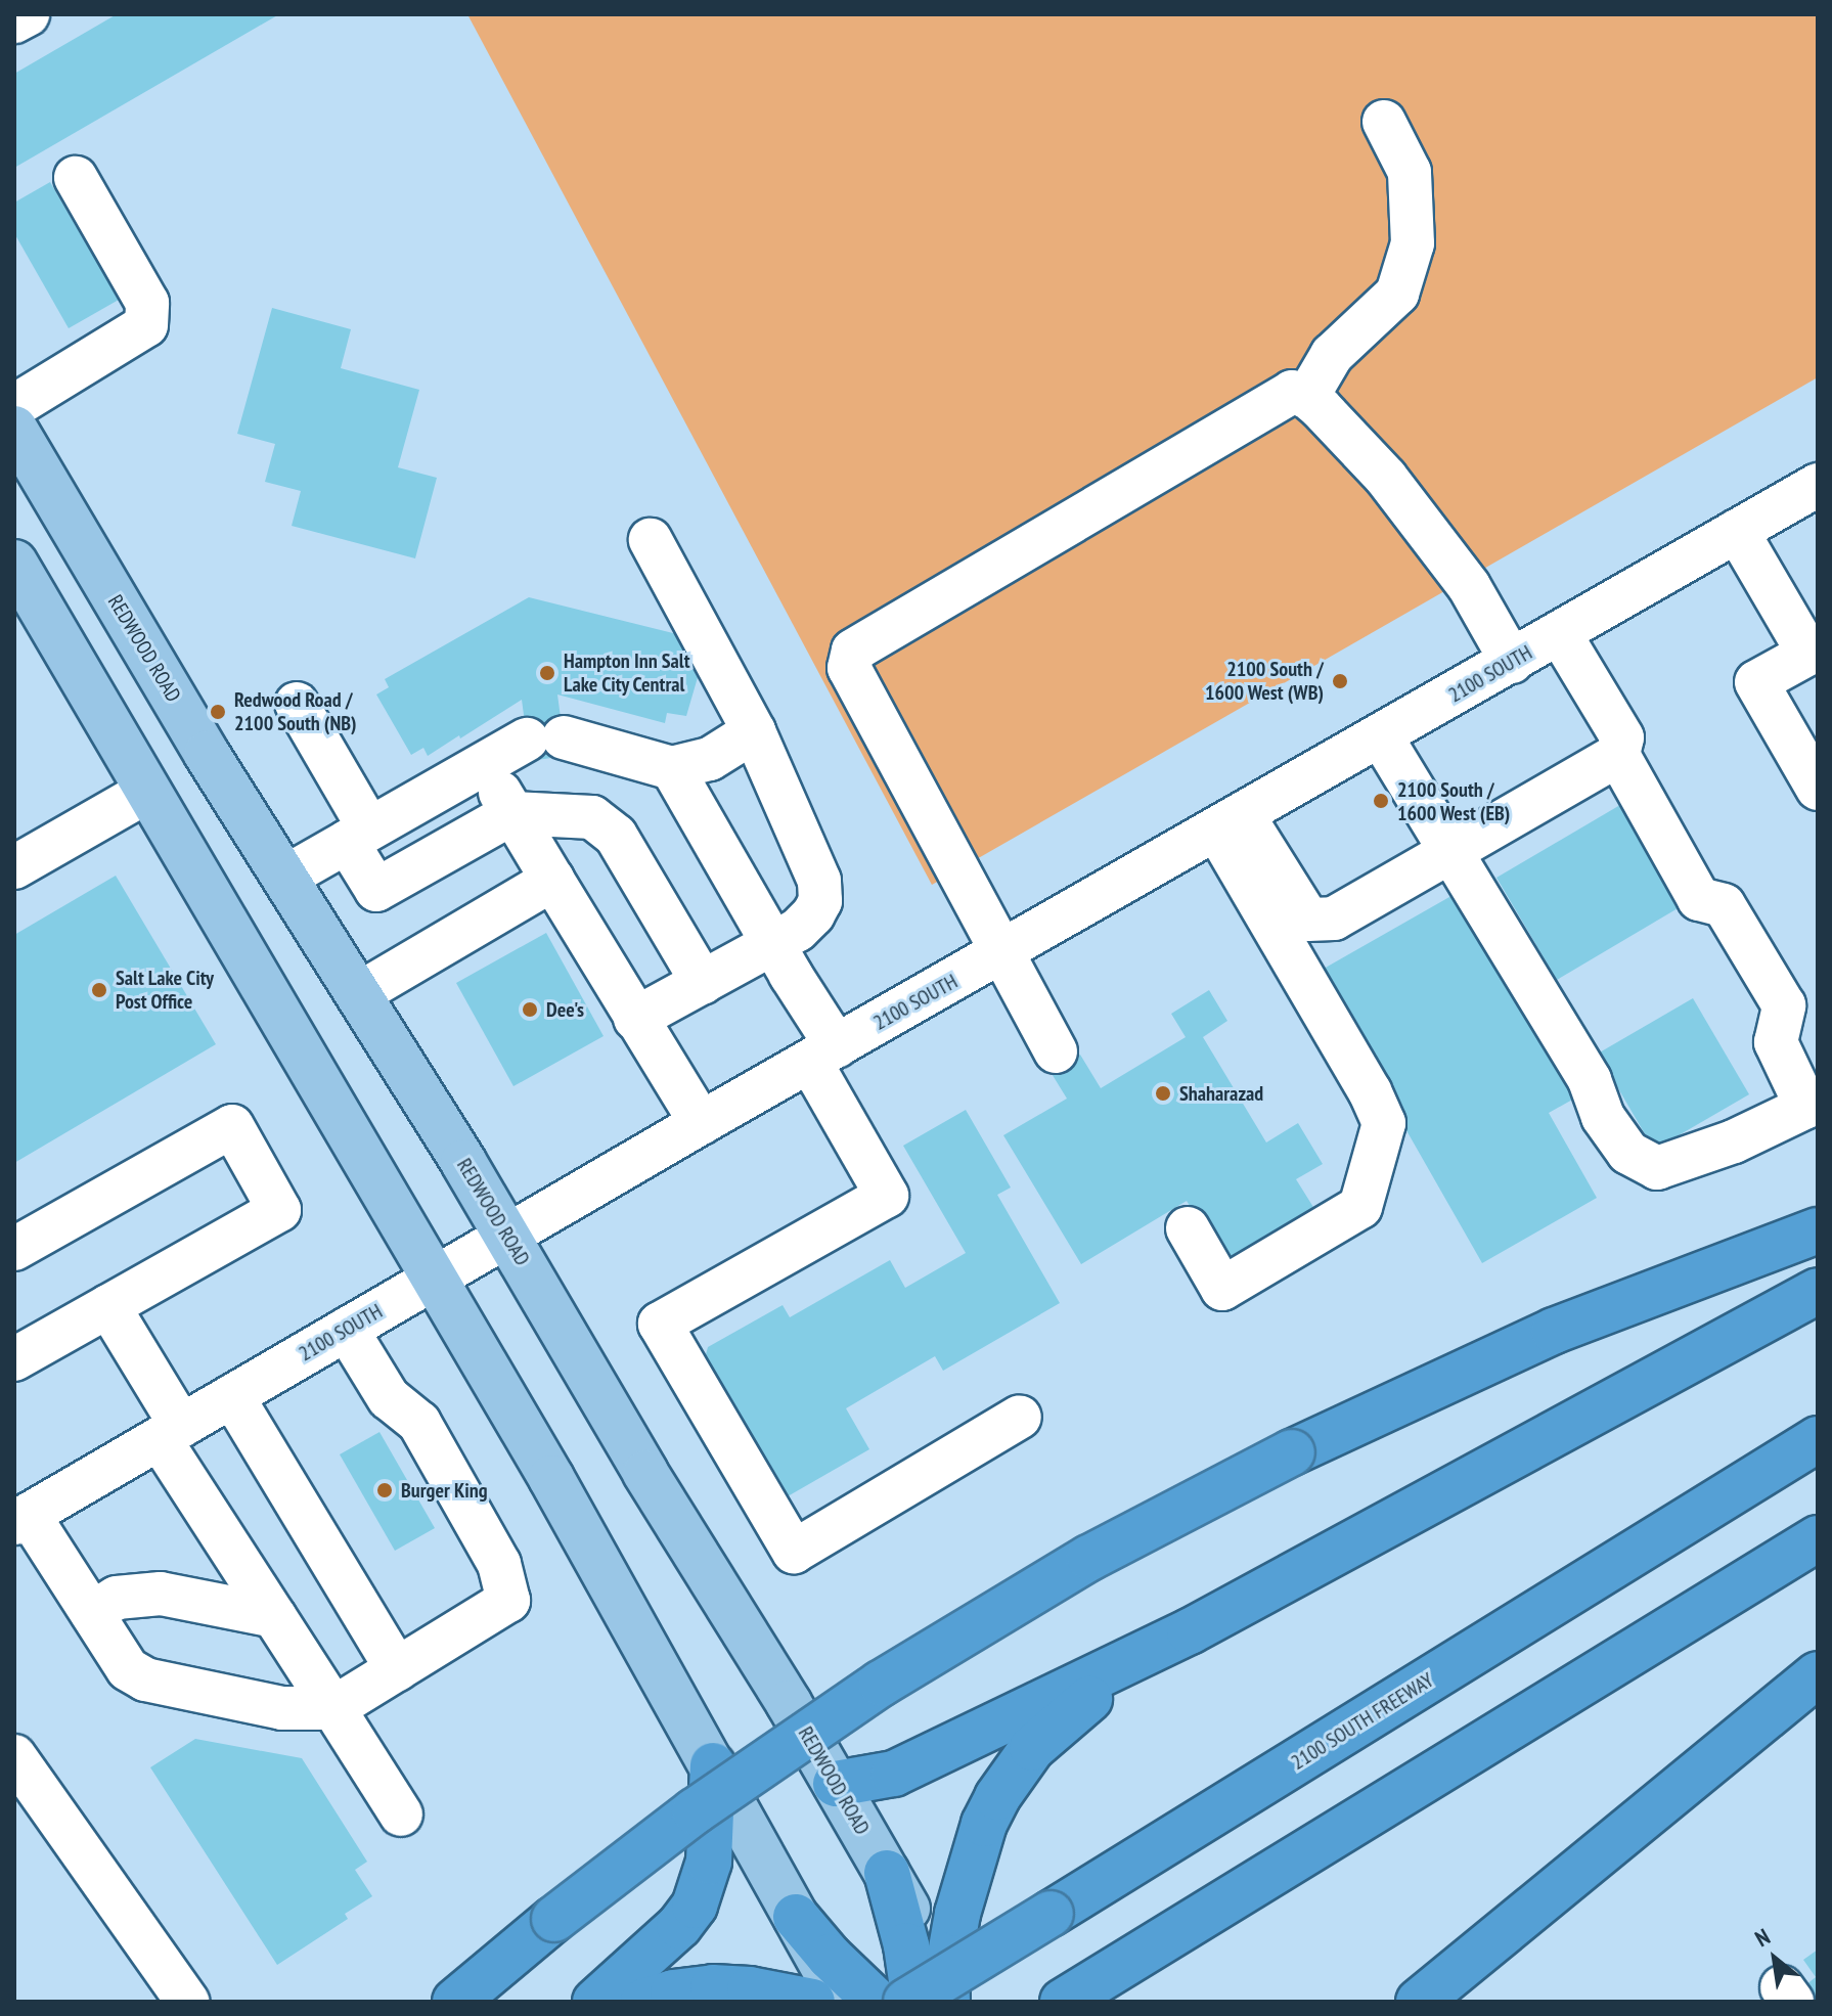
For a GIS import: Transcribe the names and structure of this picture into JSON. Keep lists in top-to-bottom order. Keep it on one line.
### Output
{"streets":{"highway":["2100 SOUTH FREEWAY"],"main road":["REDWOOD ROAD"],"street":["2100 SOUTH"]},"crossings":[["REDWOOD ROAD","2100 SOUTH"]],"places":["Hampton Inn Salt Lake City Central","2100 South / 1600 West (WB)","Redwood Road / 2100 South (NB)","2100 South / 1600 West (EB)","Salt Lake City Post Office","Dee's","Shaharazad","Burger King"],"north":"top left"}
